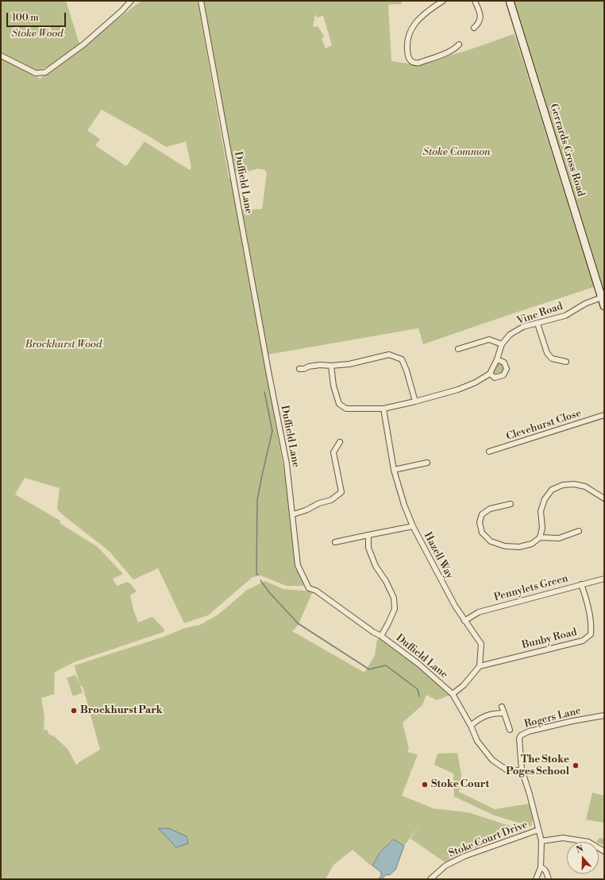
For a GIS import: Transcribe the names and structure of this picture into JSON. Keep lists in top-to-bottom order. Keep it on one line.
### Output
{"streets":{"main road":["Gerrards Cross Road"],"street":["Duffield Lane","Vine Road","Clevehurst Close","Hazell Way","Pennylets Green","Bunby Road","Rogers Lane","Stoke Court Drive"]},"crossings":[["Gerrards Cross Road","Vine Road"],["Duffield Lane","Rogers Lane"],["Hazell Way","Pennylets Green"],["Hazell Way","Bunby Road"],["Pennylets Green","Bunby Road"],["Rogers Lane","Stoke Court Drive"]],"parks":["Stoke Wood","Stoke Common","Brockhurst Wood"],"places":["Brockhurst Park","The Stoke Poges School","Stoke Court"],"scale_bar":"100 m","north":"top"}
